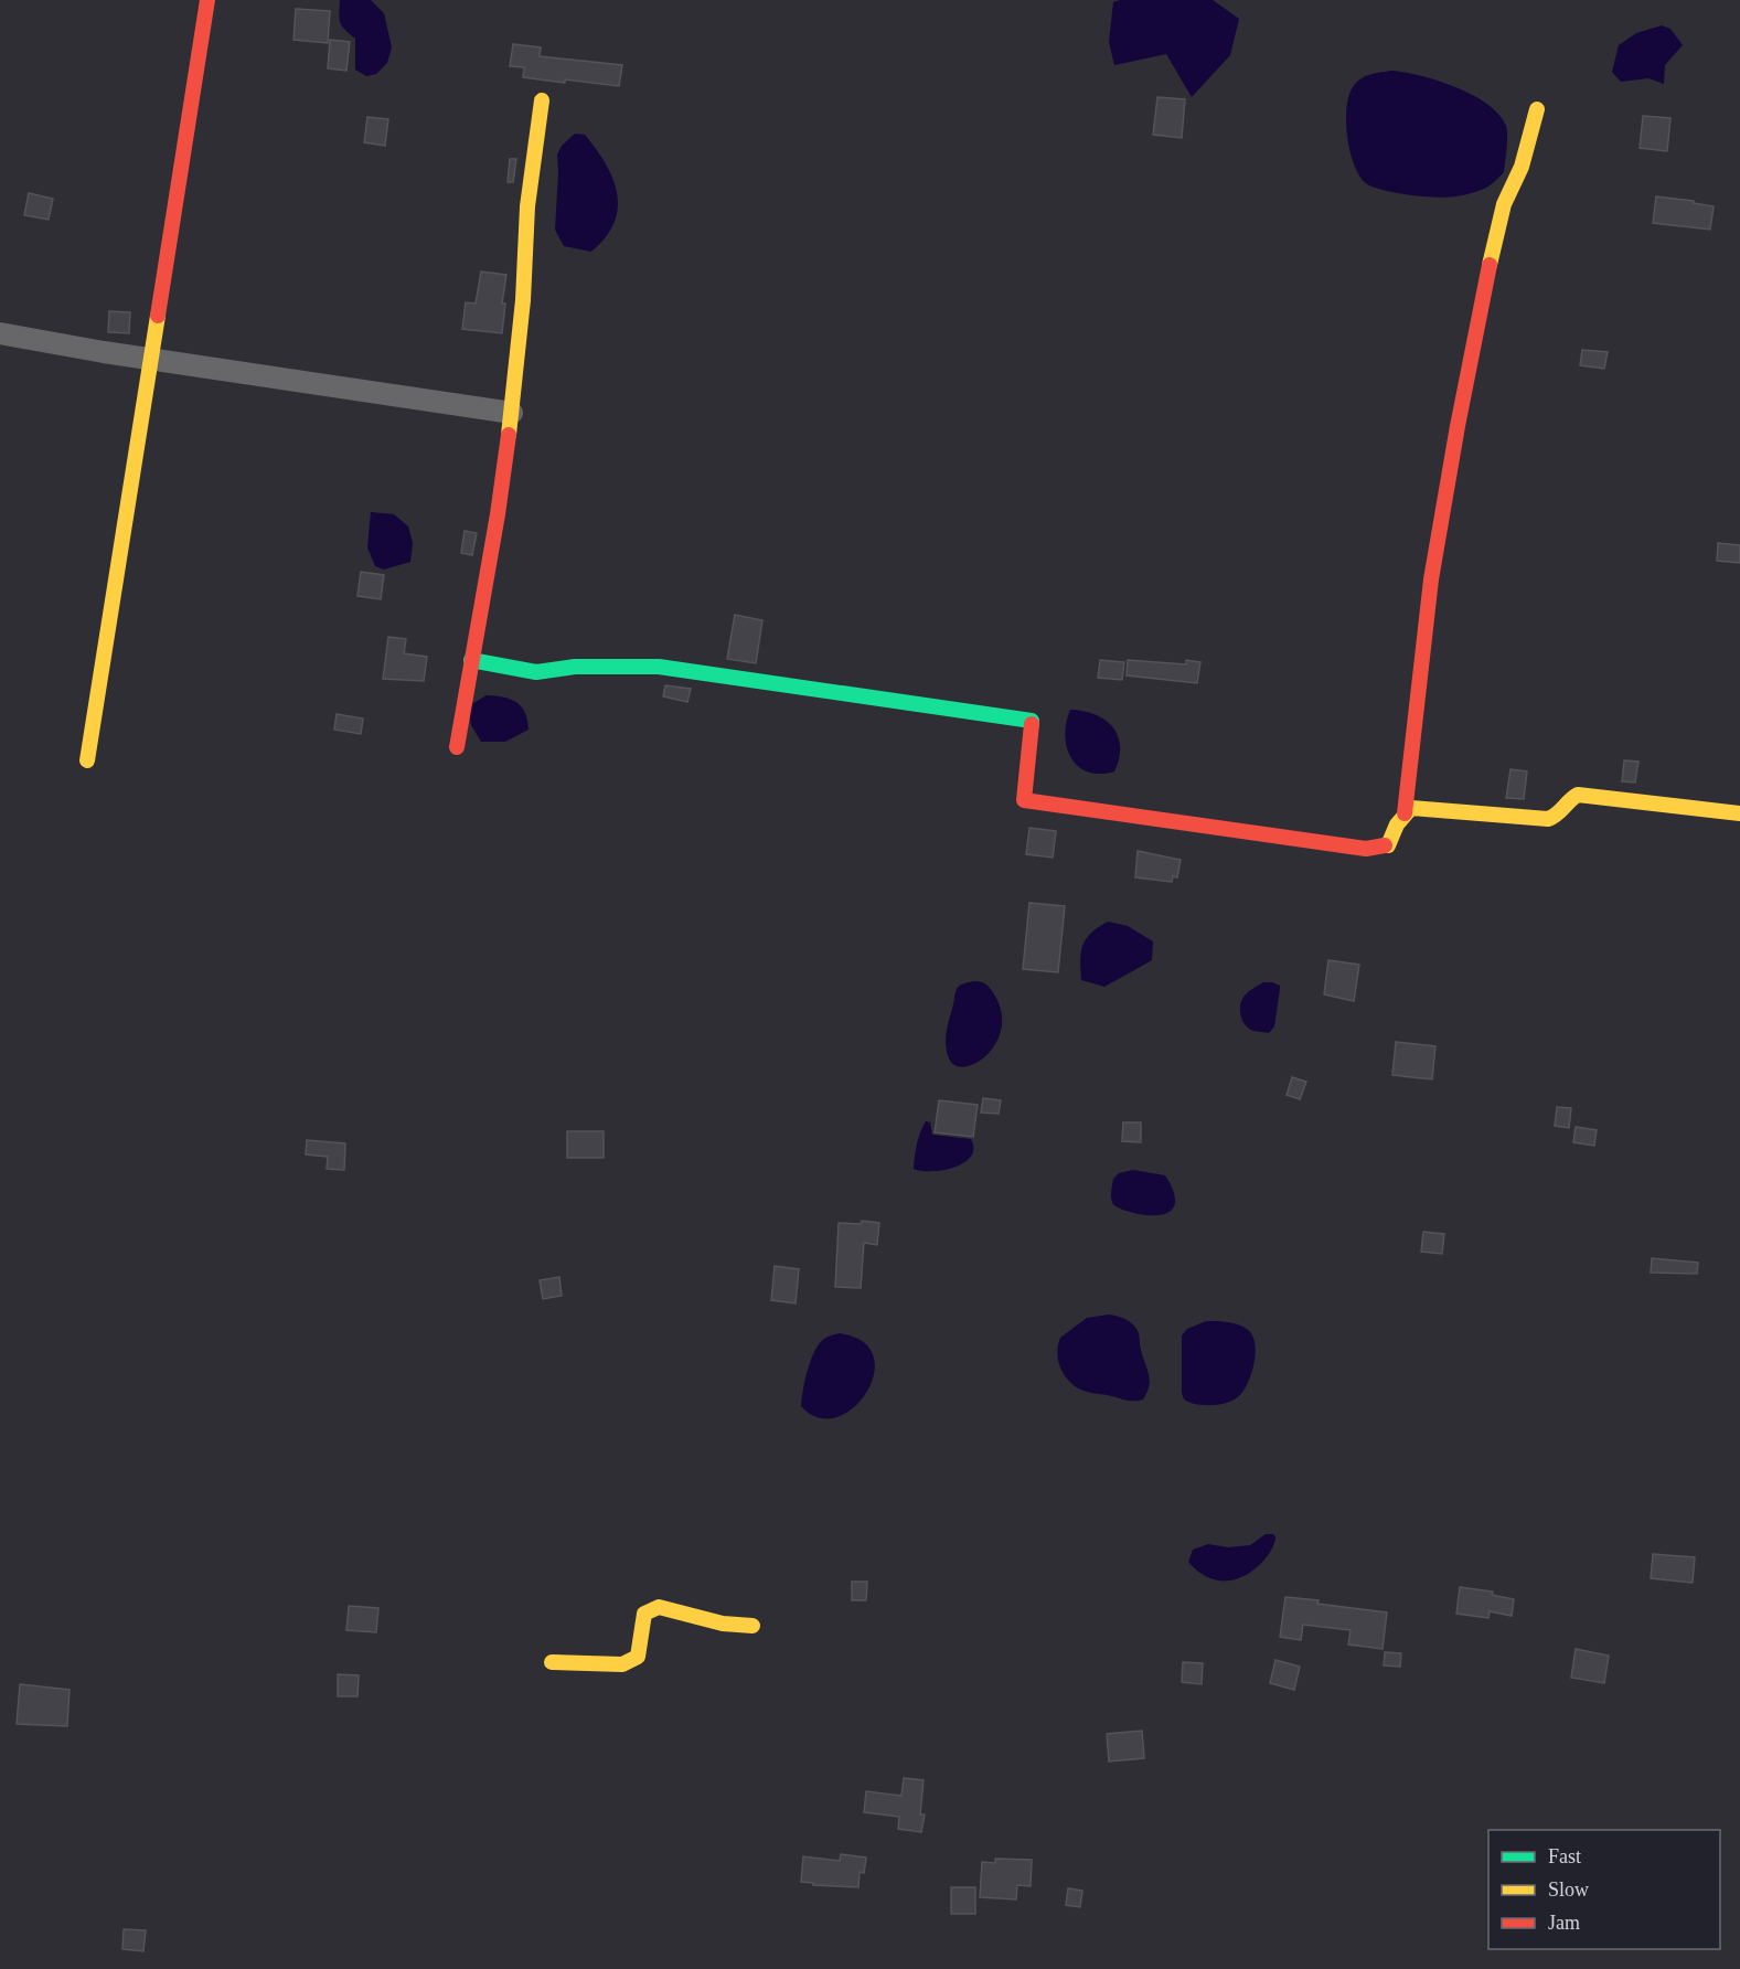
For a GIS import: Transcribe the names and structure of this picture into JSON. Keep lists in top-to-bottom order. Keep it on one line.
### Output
{"legend":["Fast","Slow","Jam"]}
